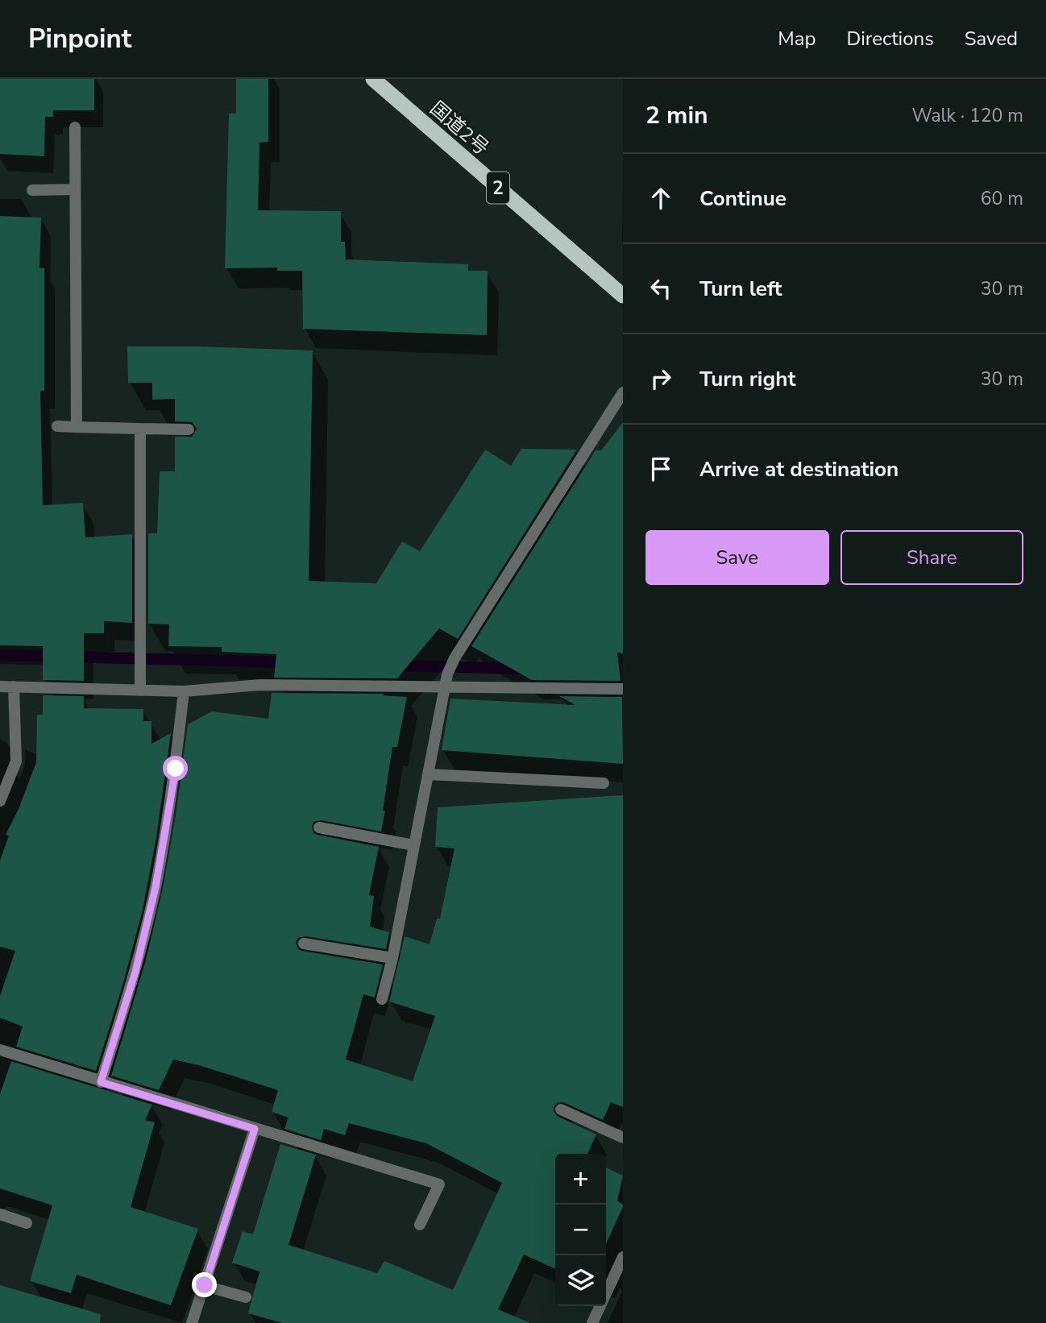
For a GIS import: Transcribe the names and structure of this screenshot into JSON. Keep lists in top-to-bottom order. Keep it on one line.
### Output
{"streets":{"highway":["国道2号","2"]},"page":{"header":"Pinpoint","nav":["Map","Directions","Saved"],"heading":["2 min","Walk · 120 m"],"list":[["Continue","60 m"],["Turn left","30 m"],["Turn right","30 m"],"Arrive at destination"],"buttons":["Save","Share"],"map_buttons":["+","−"]}}
